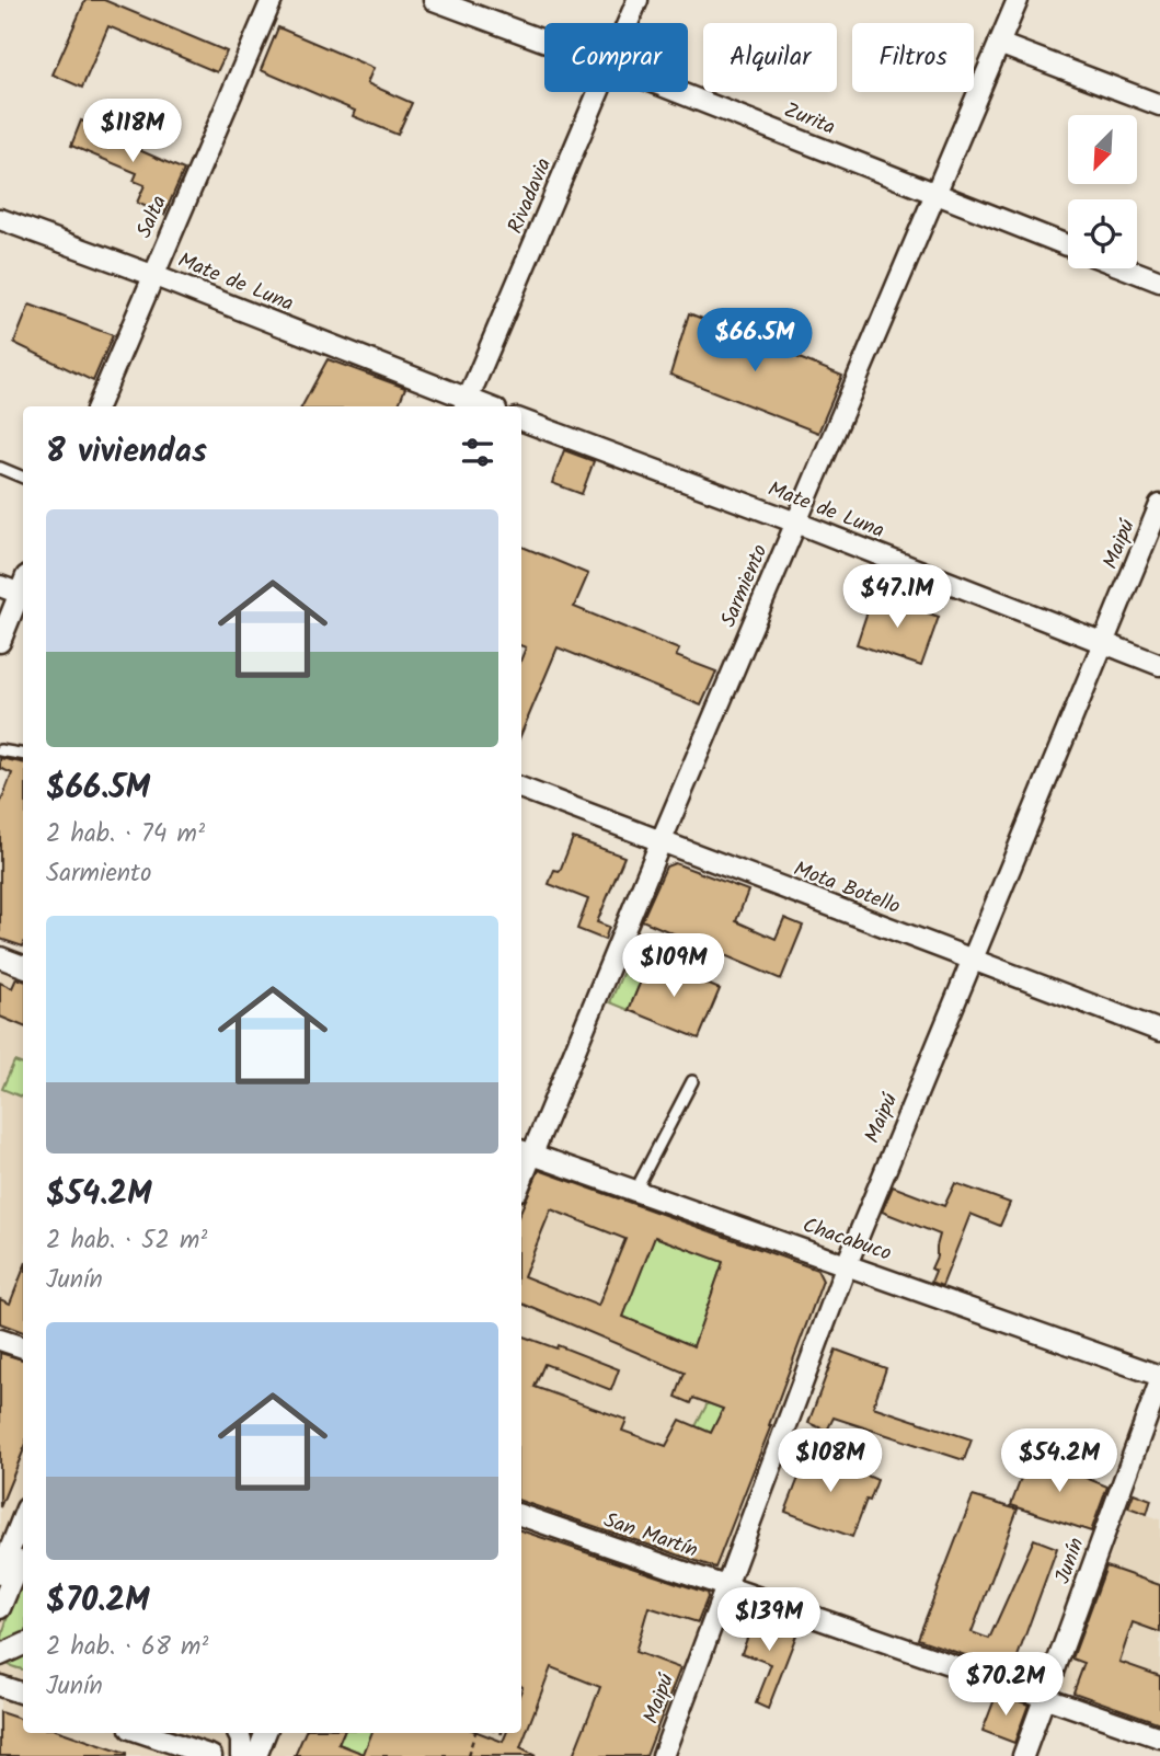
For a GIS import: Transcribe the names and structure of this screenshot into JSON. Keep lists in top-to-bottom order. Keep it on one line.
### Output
{"streets":{"street":["Zurita","Rivadavia","Salta","Mate de Luna","Maipú","Sarmiento","Mota Botello","Chacabuco","San Martín","Junín"]},"crossings":[["Zurita","Sarmiento"],["Rivadavia","Mate de Luna"],["Salta","Mate de Luna"],["Mate de Luna","Maipú"],["Mate de Luna","Sarmiento"],["Maipú","Mota Botello"],["Maipú","Chacabuco"],["Maipú","San Martín"],["Sarmiento","Mota Botello"],["Sarmiento","Chacabuco"],["Chacabuco","Junín"],["San Martín","Junín"]],"north":"bottom left","page":{"chip":["Comprar","Alquilar","Filtros"],"price":["$118M","$66.5M","$47.1M","$109M","$108M","$54.2M","$139M","$70.2M"],"heading":"8 viviendas","list":[{"name":"$66.5M","note":"2 hab. · 74 m² · Sarmiento"},{"name":"$54.2M","note":"2 hab. · 52 m² · Junín"},{"name":"$70.2M","note":"2 hab. · 68 m² · Junín"}]}}
